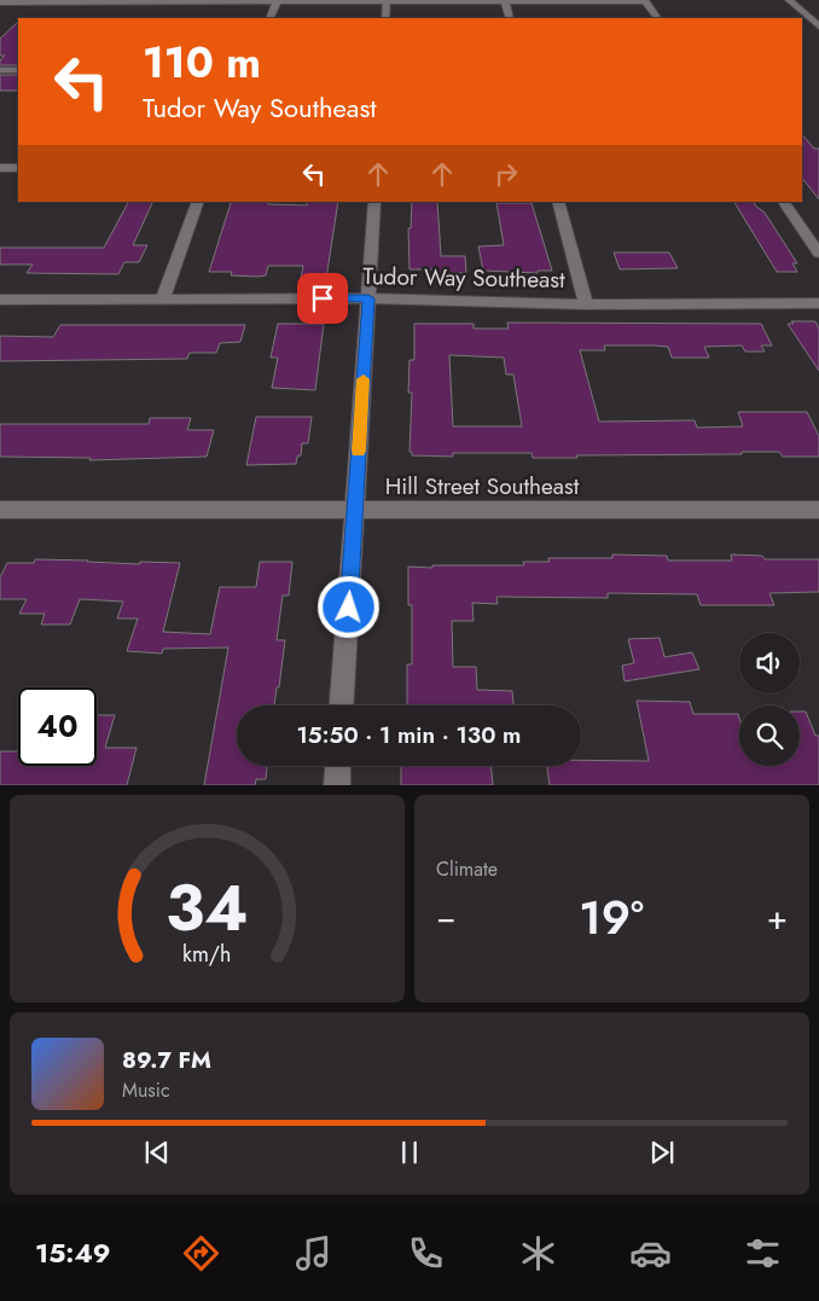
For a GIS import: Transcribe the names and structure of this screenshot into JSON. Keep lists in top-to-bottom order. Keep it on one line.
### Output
{"streets":{"street":["Tudor Way Southeast","Hill Street Southeast"]},"page":{"turn":["110 m","Tudor Way Southeast"],"limit":"40","trip":"15:50 · 1 min · 130 m","tile":"Climate","heat":["−","19°","+"],"song":["89.7 FM","Music"],"tabs":"15:49","gauge":["34","km/h"]}}
